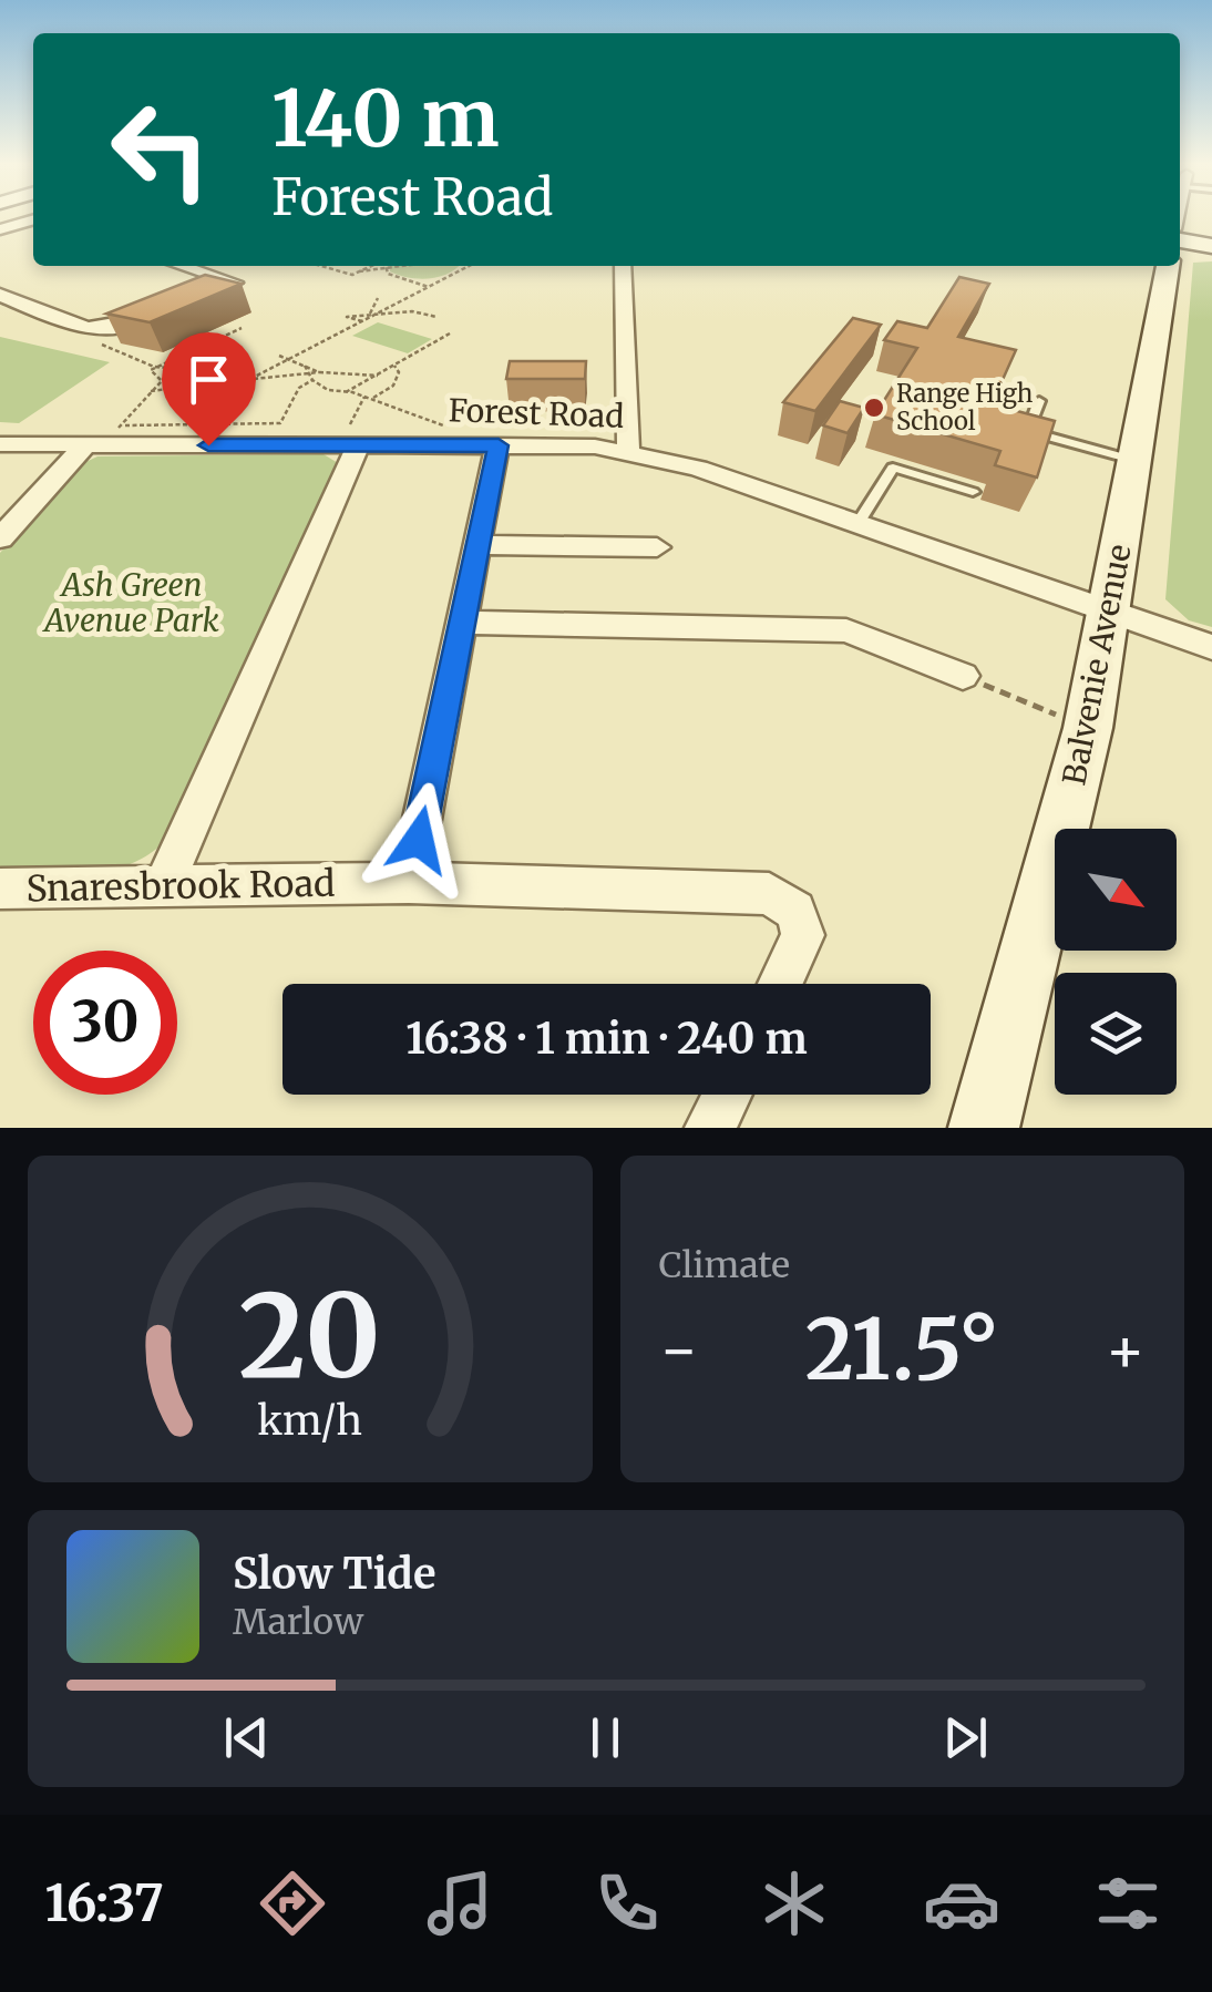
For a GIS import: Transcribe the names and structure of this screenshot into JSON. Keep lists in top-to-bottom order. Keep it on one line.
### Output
{"streets":{"street":["Forest Road","Balvenie Avenue","Snaresbrook Road"]},"crossings":[["Forest Road","Balvenie Avenue"]],"parks":["Ash Green Avenue Park"],"places":["Range High School"],"north":"bottom right","page":{"turn":["140 m","Forest Road"],"limit":"30","trip":"16:38 · 1 min · 240 m","tile":"Climate","heat":["−","21.5°","+"],"song":["Slow Tide","Marlow"],"tabs":"16:37","gauge":["20","km/h"]}}
